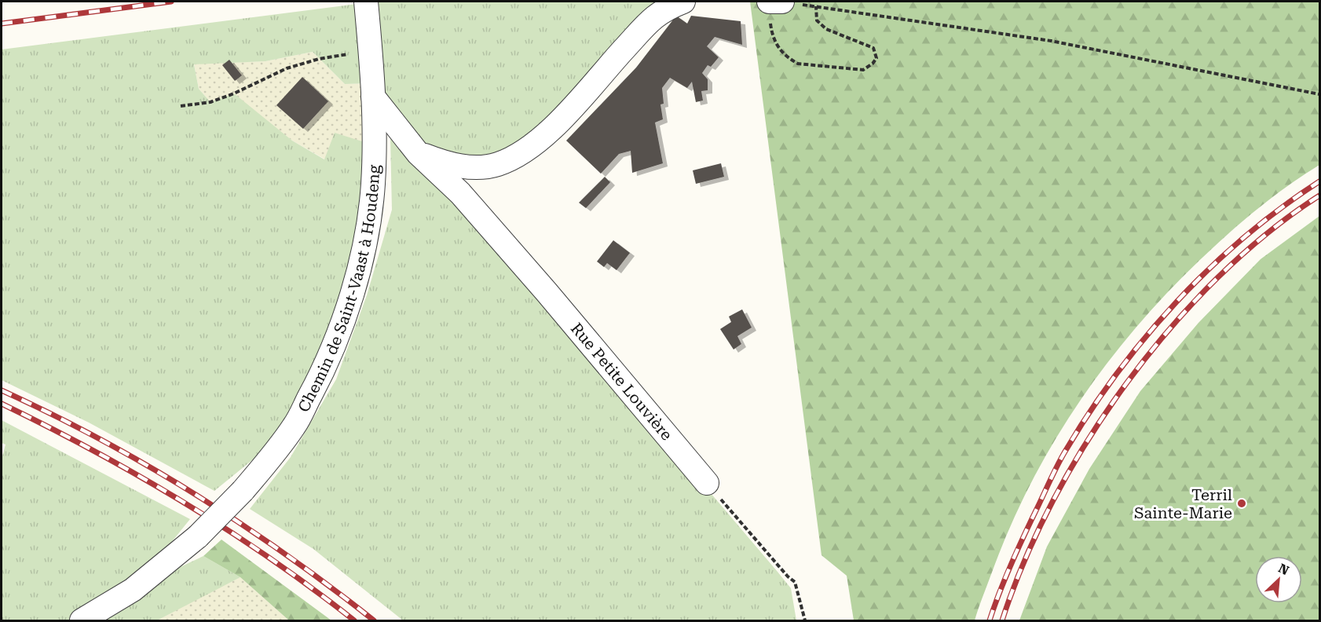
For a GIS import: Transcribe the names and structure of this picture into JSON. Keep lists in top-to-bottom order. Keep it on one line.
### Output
{"streets":{"street":["Chemin de Saint-Vaast à Houdeng","Rue Petite Louvière"]},"crossings":[["Chemin de Saint-Vaast à Houdeng","Rue Petite Louvière"]],"places":["Terril Sainte-Marie"],"north":"top right"}
